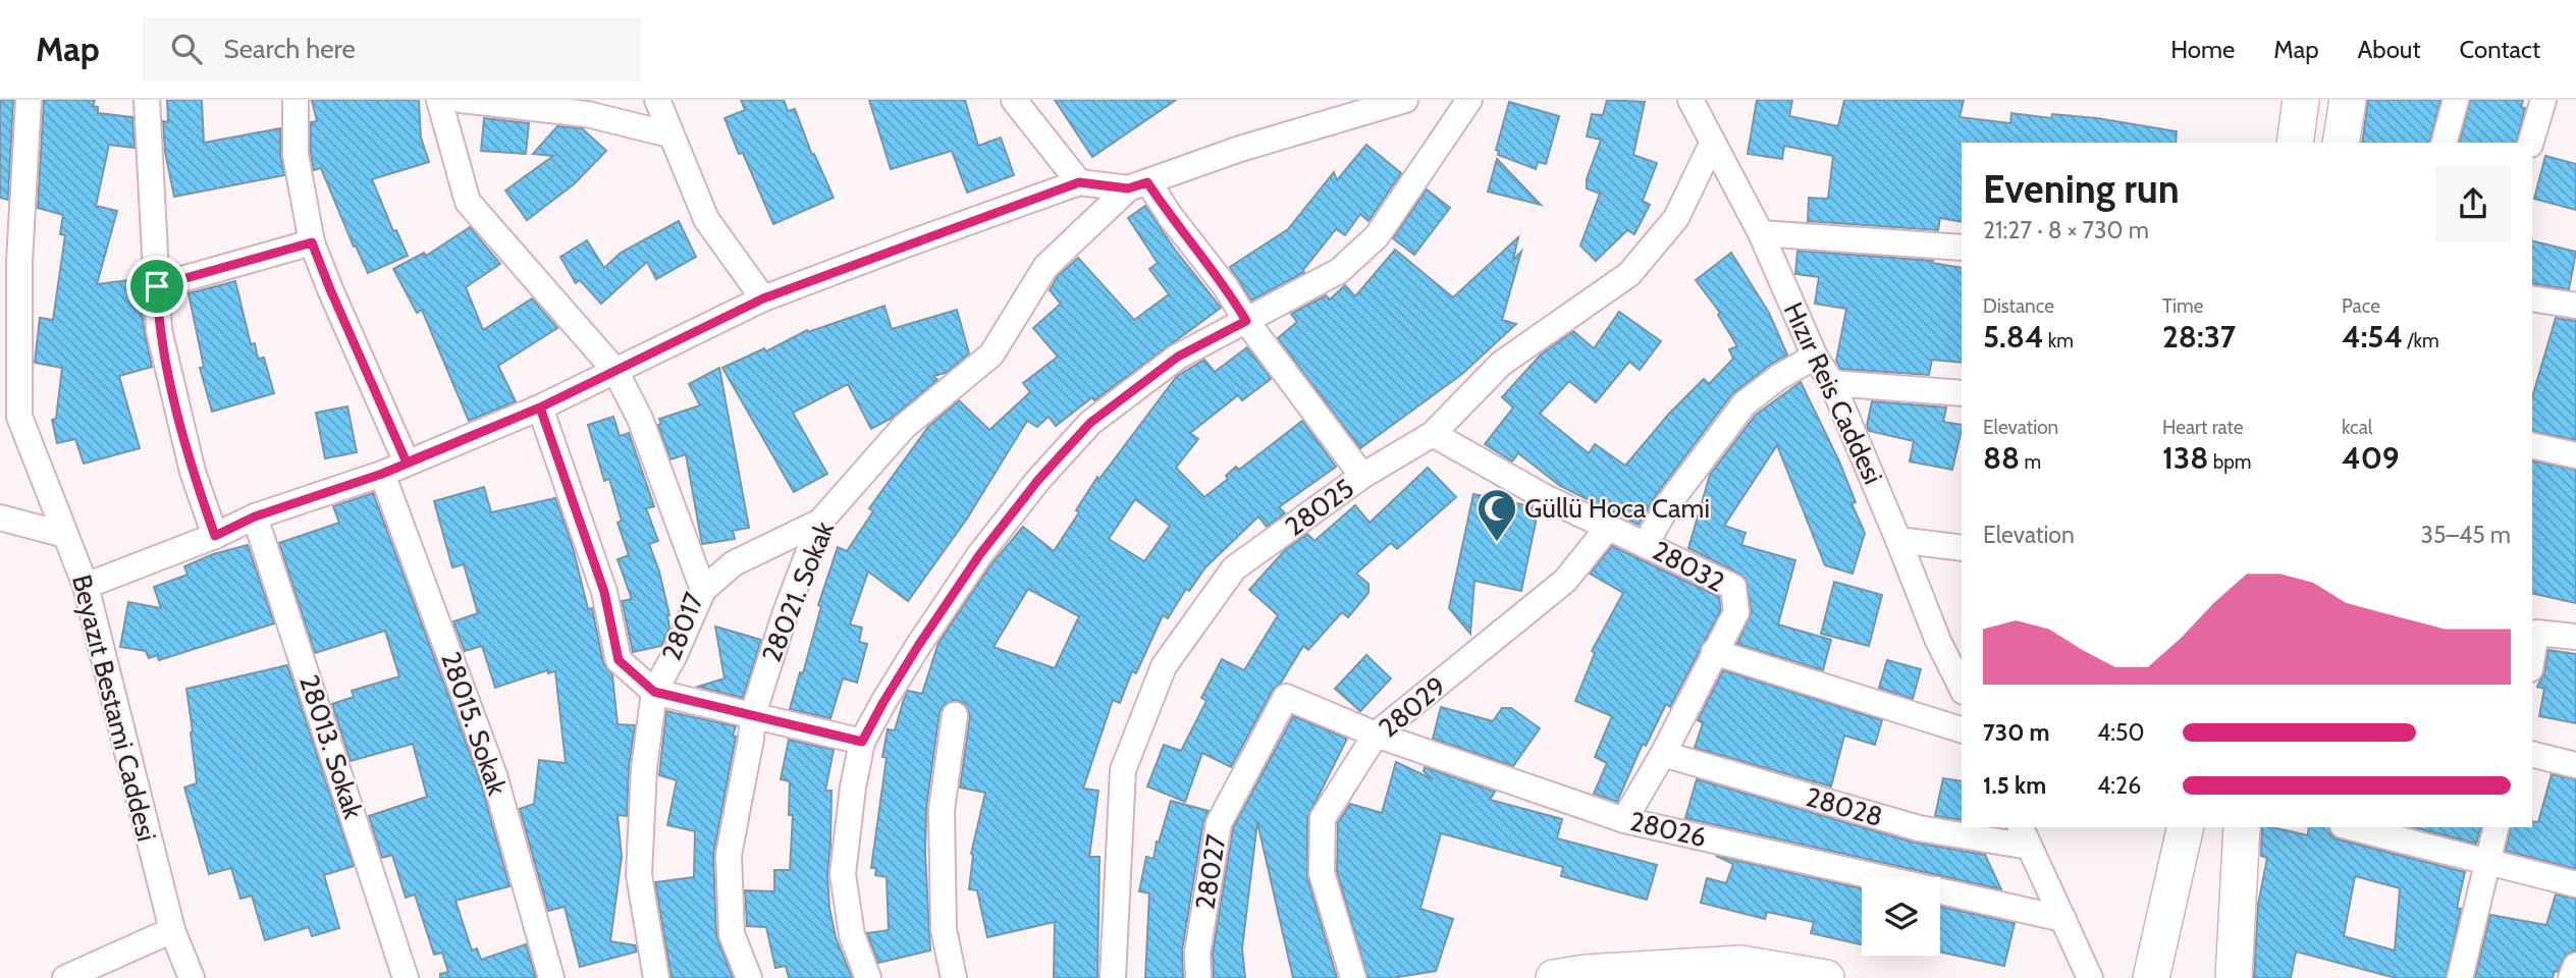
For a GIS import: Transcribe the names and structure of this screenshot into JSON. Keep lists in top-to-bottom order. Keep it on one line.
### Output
{"streets":{"street":["Hızır Reis Caddesi","28025","28032","28021. Sokak","28017","28029","Beyazıt Bestami Caddesi","28015. Sokak","28013. Sokak","28028","28026","28027"]},"crossings":[["Hızır Reis Caddesi","28025"],["28025","28032"],["28032","28029"],["28029","28026"],["28026","28027"]],"places":{"mosque":["Güllü Hoca Cami"]},"page":{"header":"Map","search":"Search here","nav":["Home","Map","About","Contact"],"heading":["Evening run","21:27 · 8 × 730 m"],"stats":[["Distance","5.84 km"],["Time","28:37"],["Pace","4:54 /km"],["Elevation","88 m"],["Heart rate","138 bpm"],["kcal","409"]],"chart":["Elevation","35–45 m"],"list":[{"name":"730 m","note":"4:50"},{"name":"1.5 km","note":"4:26"}]}}
